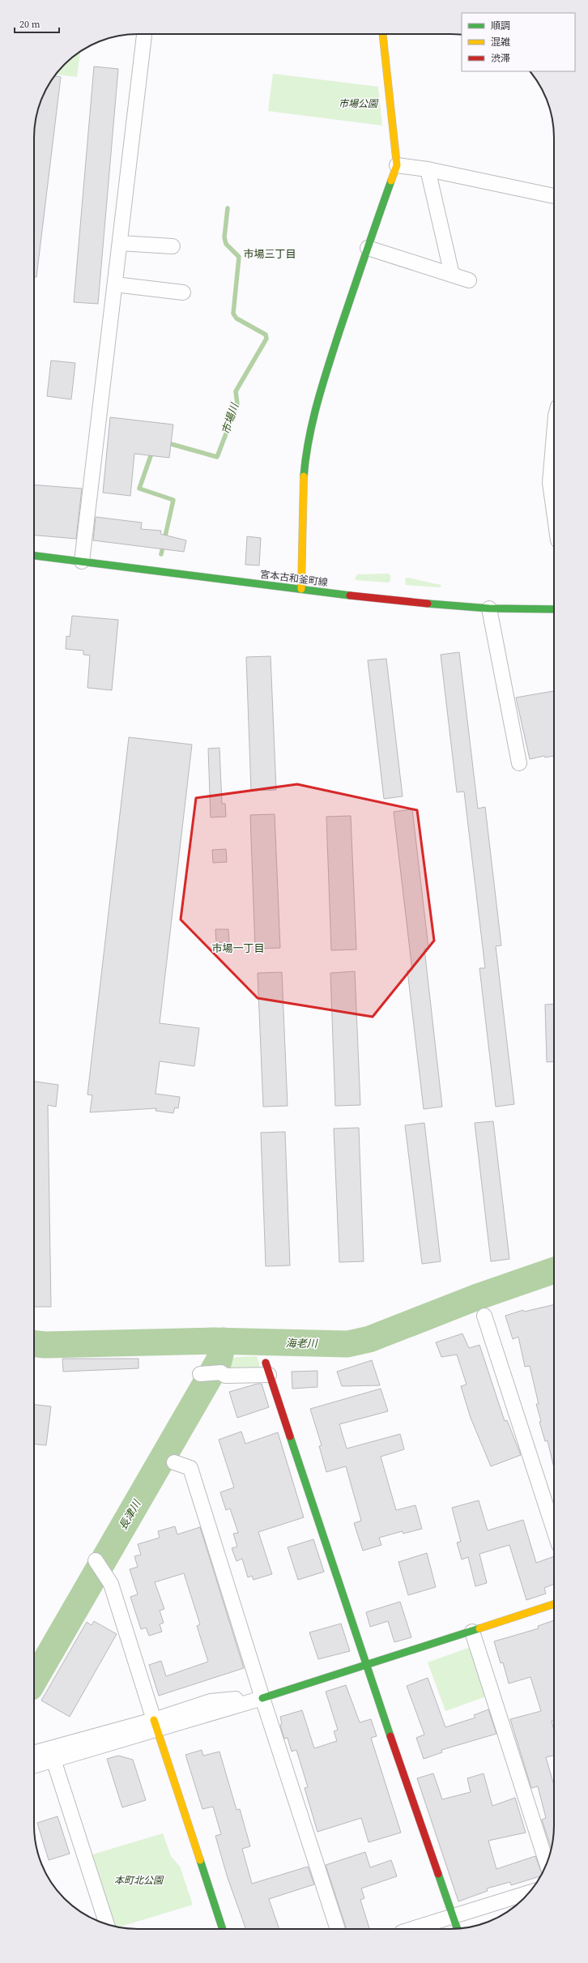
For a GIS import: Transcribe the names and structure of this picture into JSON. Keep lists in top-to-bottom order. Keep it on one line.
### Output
{"streets":{"street":["宮本古和釜町線"]},"districts":["市場三丁目","市場一丁目"],"water":["市場川","海老川","長津川"],"parks":["市場公園","本町北公園"],"legend":["順調","混雑","渋滞"],"scale_bar":"20 m"}
